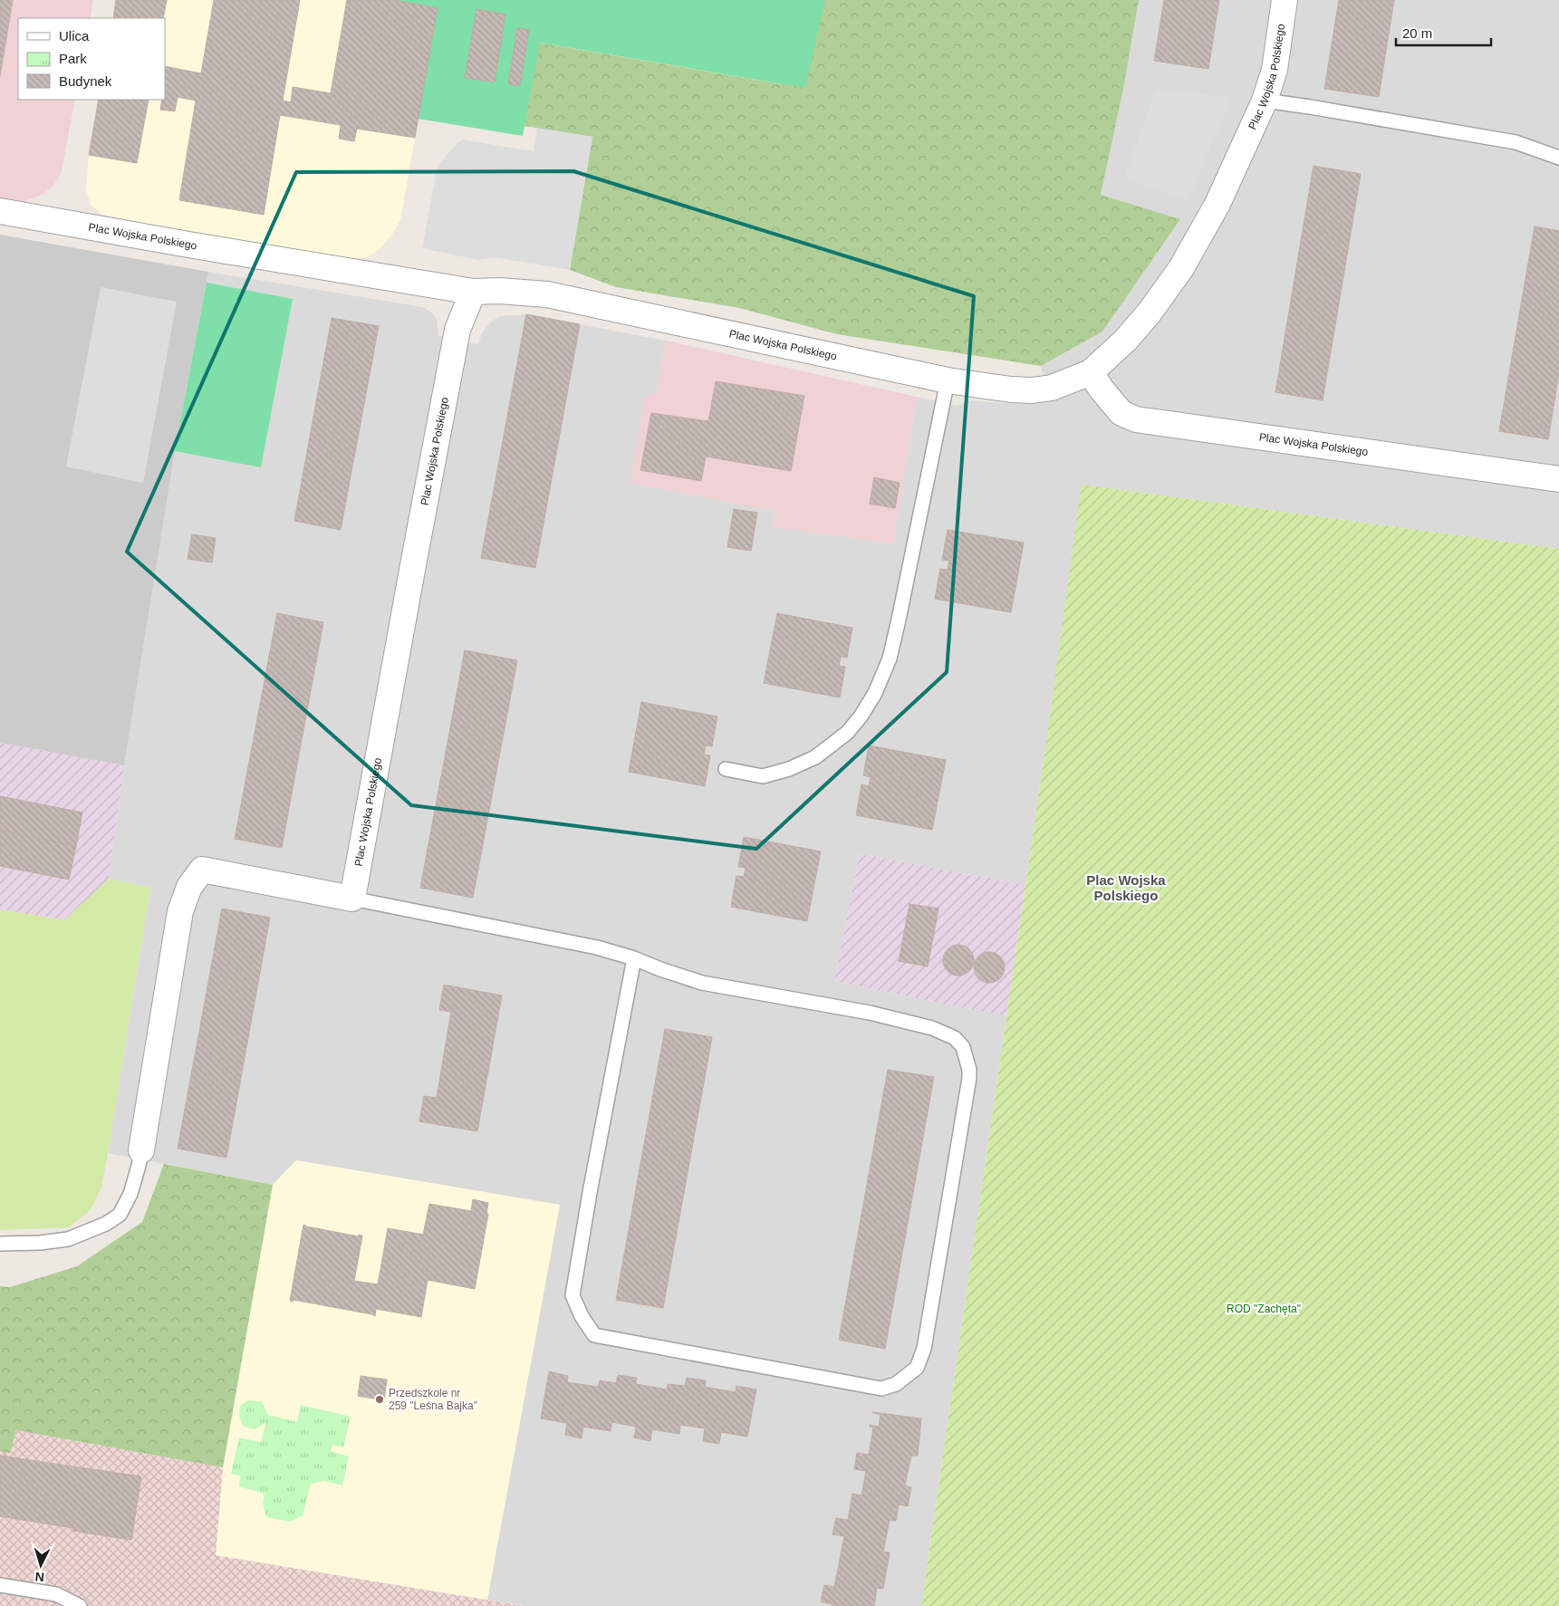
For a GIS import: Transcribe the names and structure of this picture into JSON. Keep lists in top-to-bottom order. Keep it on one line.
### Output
{"streets":{"street":["Plac Wojska Polskiego"]},"districts":["Plac Wojska Polskiego"],"parks":["ROD \"Zachęta\""],"places":["Przedszkole nr 259 \"Leśna Bajka\""],"legend":["Ulica","Park","Budynek"],"scale_bar":"20 m","north":"bottom"}
